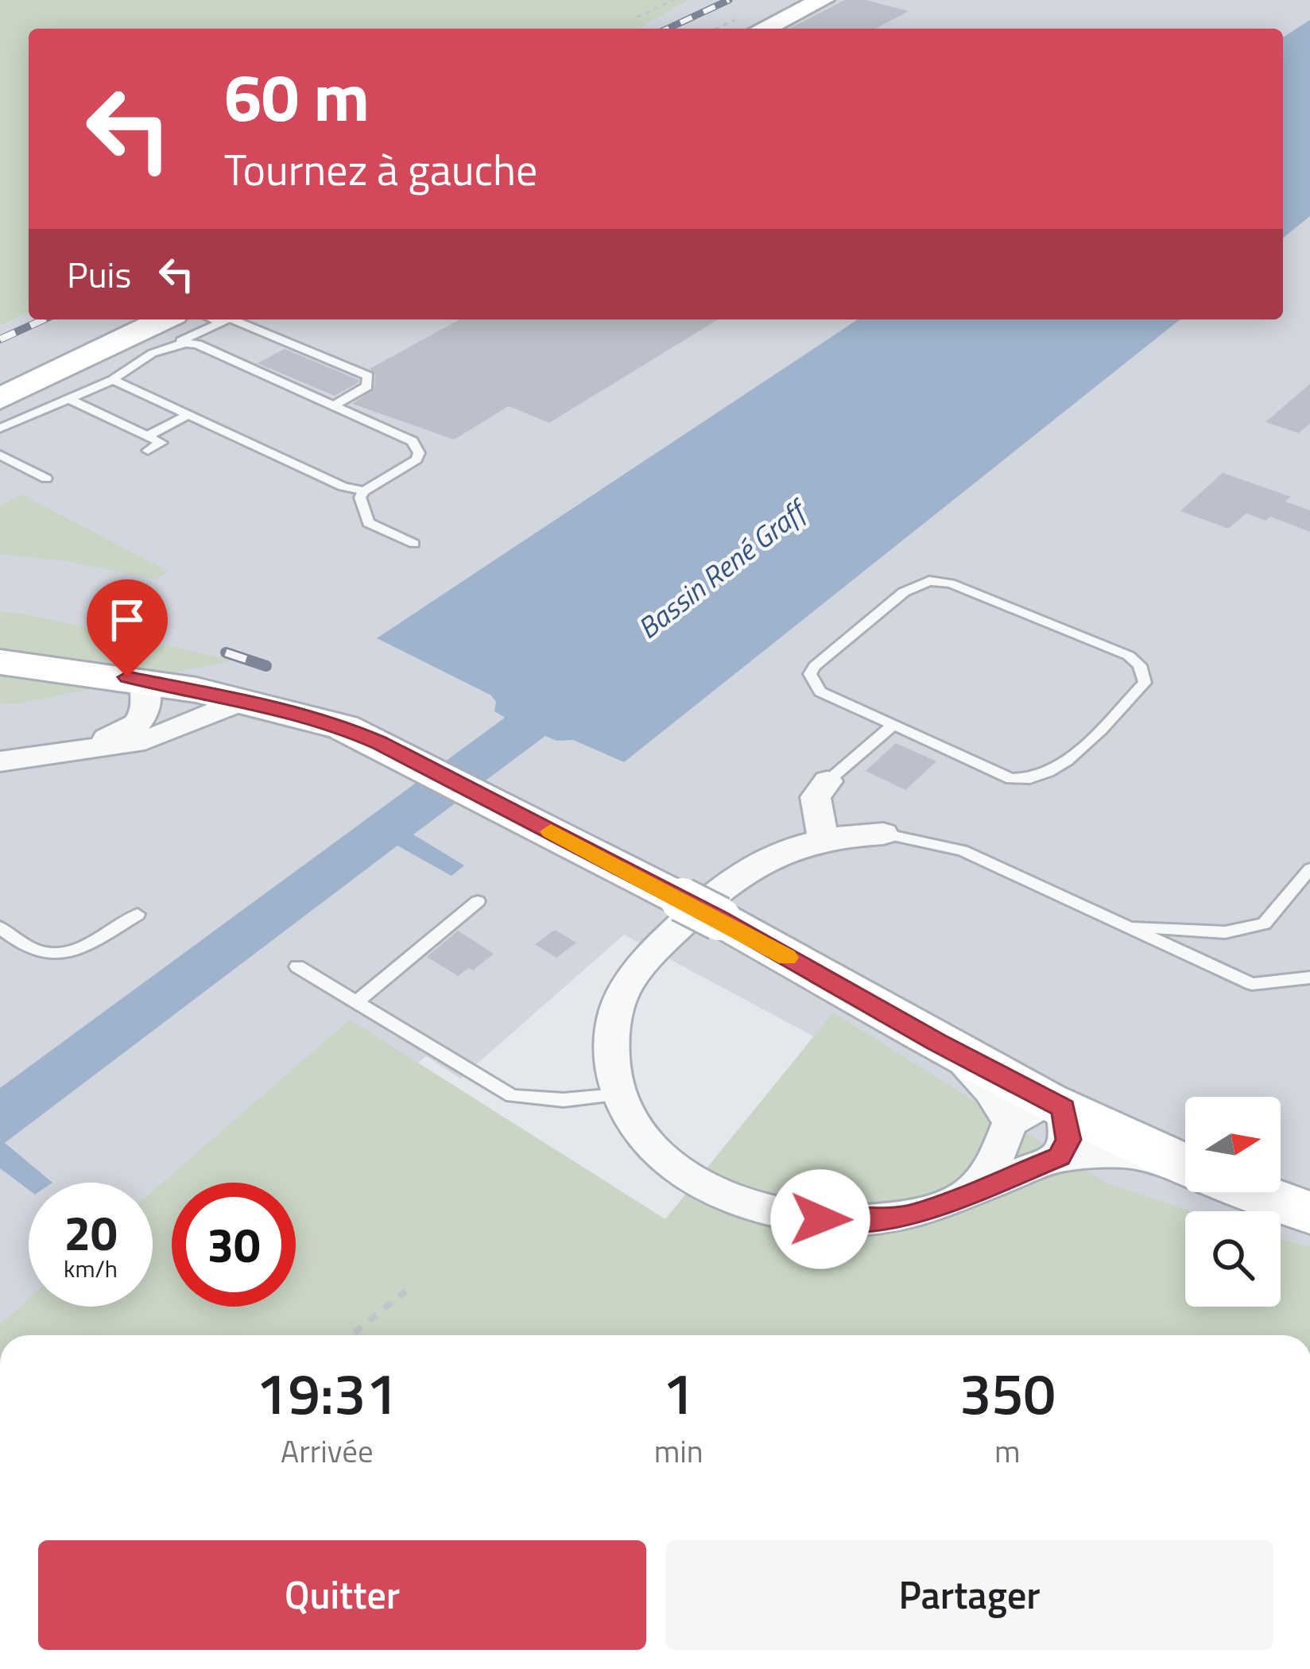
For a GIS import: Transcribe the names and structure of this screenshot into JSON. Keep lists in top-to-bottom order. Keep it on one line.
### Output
{"water":["Bassin René Graff"],"north":"right","page":{"turn":["60 m","Tournez à gauche"],"then":"Puis","speed":"20 km/h","limit":"30","eta":["19:31","Arrivée","1","min","350","m"],"buttons":["Quitter","Partager"]}}
